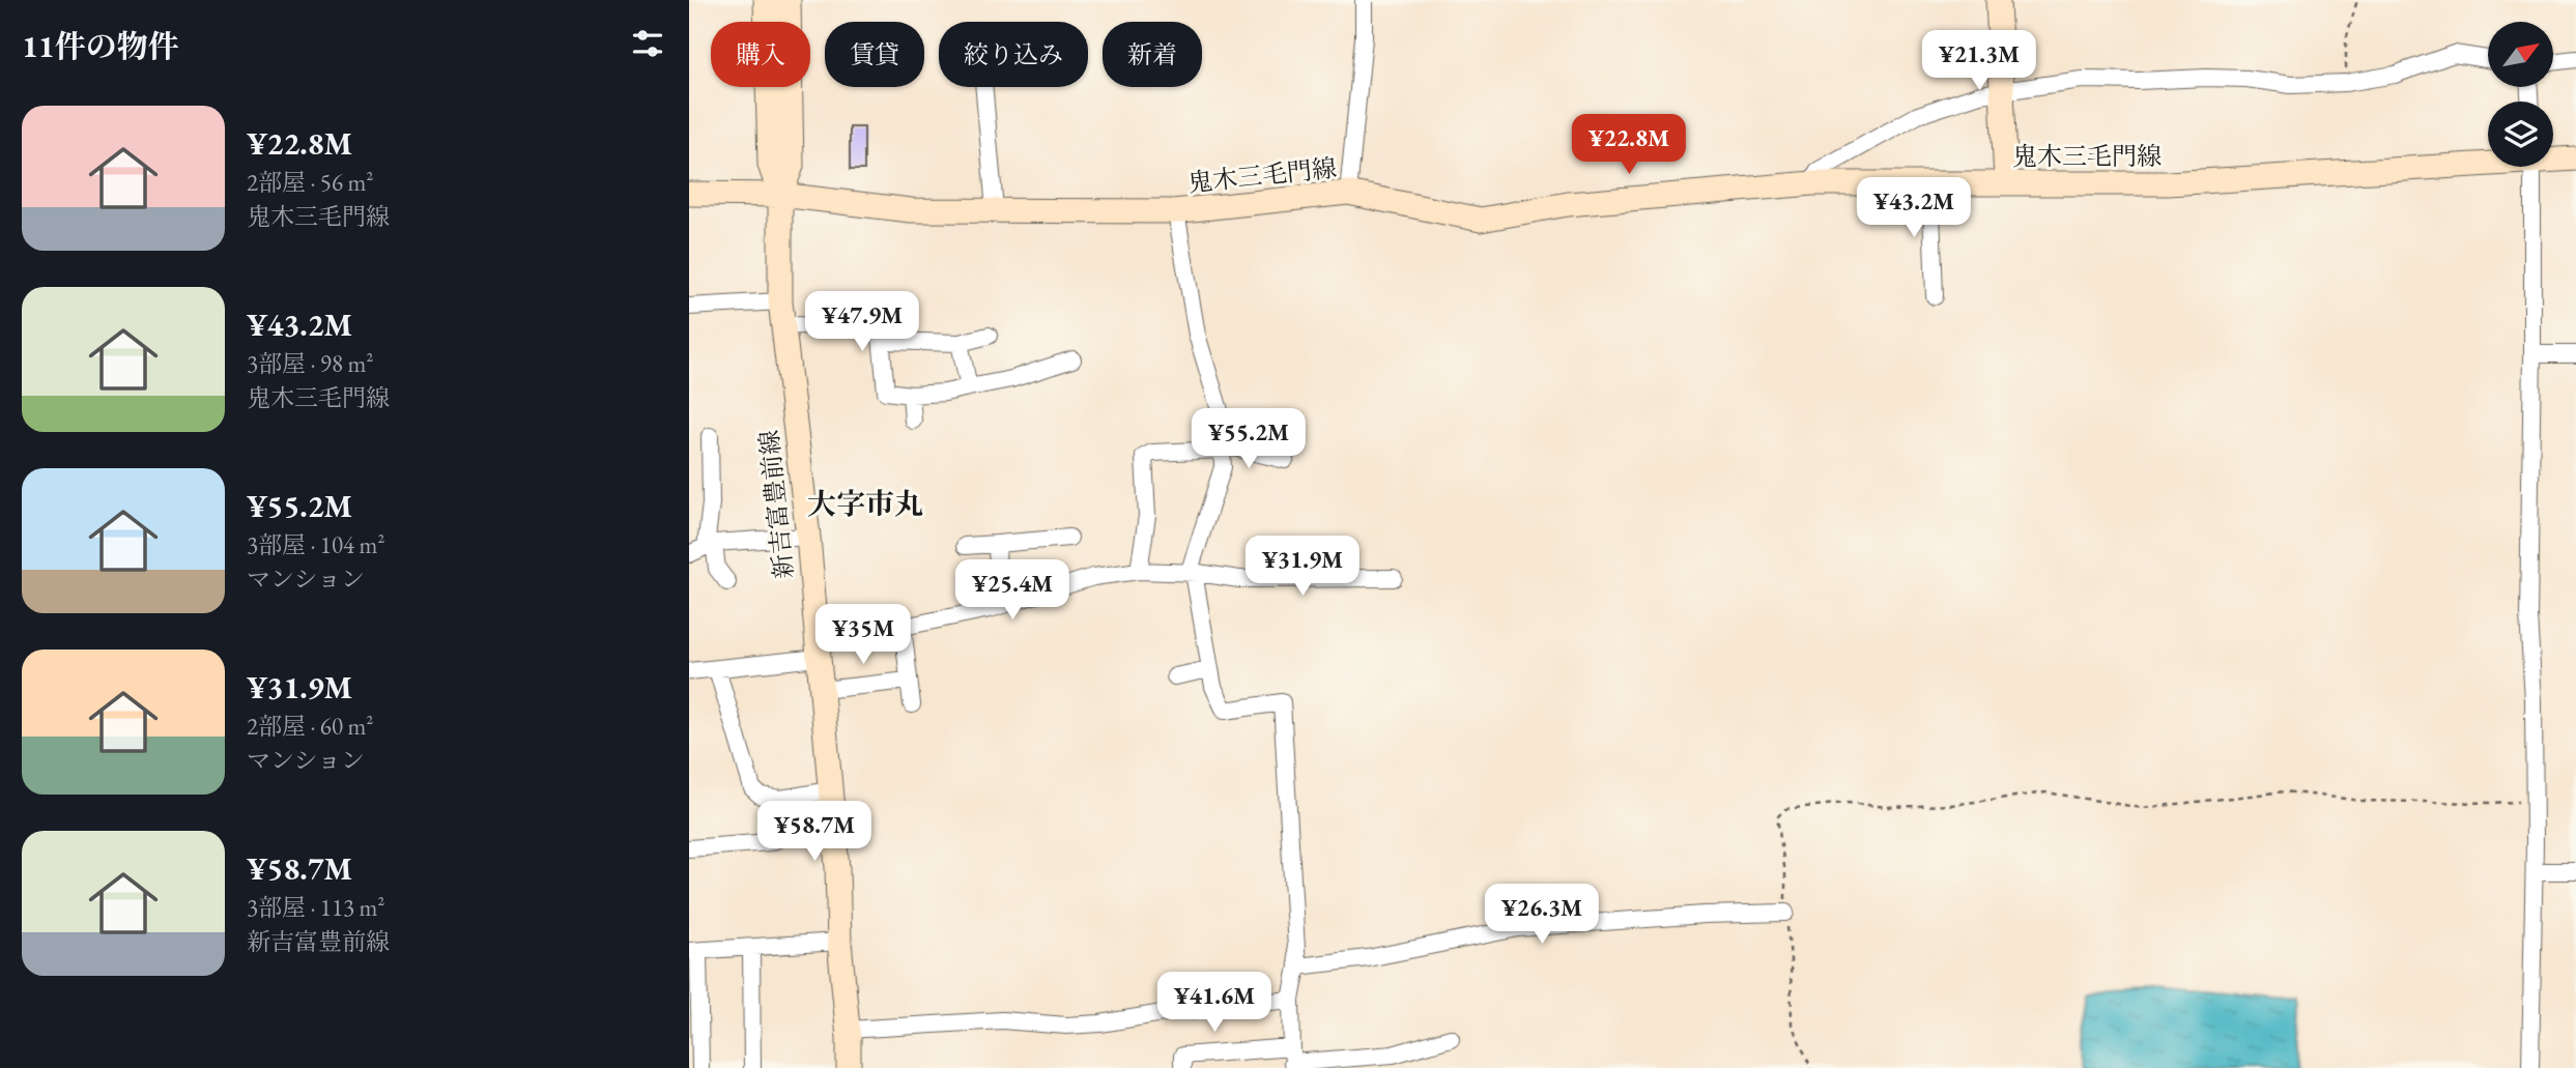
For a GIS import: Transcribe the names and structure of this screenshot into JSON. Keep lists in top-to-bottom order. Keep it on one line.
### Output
{"streets":{"main road":["鬼木三毛門線","新吉富豊前線"]},"crossings":[["鬼木三毛門線","新吉富豊前線"]],"districts":["大字市丸"],"north":"top right","page":{"heading":"11件の物件","chip":["購入","賃貸","絞り込み","新着"],"price":["¥21.3M","¥22.8M","¥43.2M","¥47.9M","¥55.2M","¥31.9M","¥25.4M","¥35M","¥58.7M","¥26.3M","¥41.6M"],"list":[{"name":"¥22.8M","note":"2部屋 · 56 m² · 鬼木三毛門線"},{"name":"¥43.2M","note":"3部屋 · 98 m² · 鬼木三毛門線"},{"name":"¥55.2M","note":"3部屋 · 104 m² · マンション"},{"name":"¥31.9M","note":"2部屋 · 60 m² · マンション"},{"name":"¥58.7M","note":"3部屋 · 113 m² · 新吉富豊前線"}]}}
